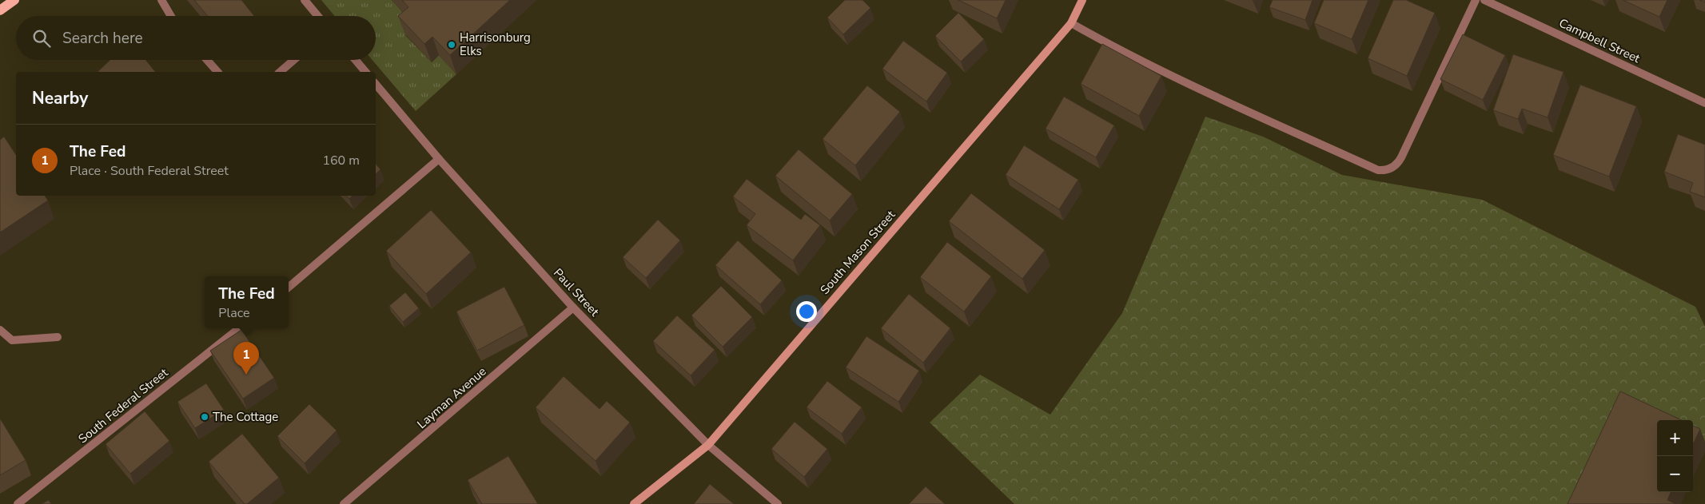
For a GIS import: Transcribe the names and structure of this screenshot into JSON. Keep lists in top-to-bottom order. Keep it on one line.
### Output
{"streets":{"main road":["South Mason Street"],"street":["Campbell Street","Paul Street","Layman Avenue","South Federal Street"]},"crossings":[["South Mason Street","Paul Street"],["Paul Street","Layman Avenue"]],"places":["Harrisonburg Elks","The Cottage"],"page":{"search":"Search here","heading":"Nearby","list":[{"mark":"1","name":"The Fed","note":"Place · South Federal Street","value":"160 m"}],"popup":["The Fed","Place"],"pins":"1","map_buttons":["+","−"]}}
